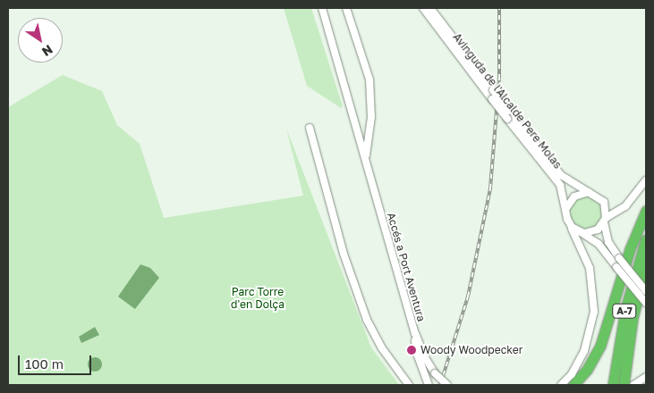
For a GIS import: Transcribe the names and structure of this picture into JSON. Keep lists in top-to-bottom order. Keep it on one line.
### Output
{"streets":{"highway":["A-7"],"street":["Avinguda de l'Alcalde Pere Molas","Accés a Port Aventura"]},"parks":["Parc Torre d'en Dolça"],"places":["Woody Woodpecker"],"scale_bar":"100 m","north":"bottom right"}
